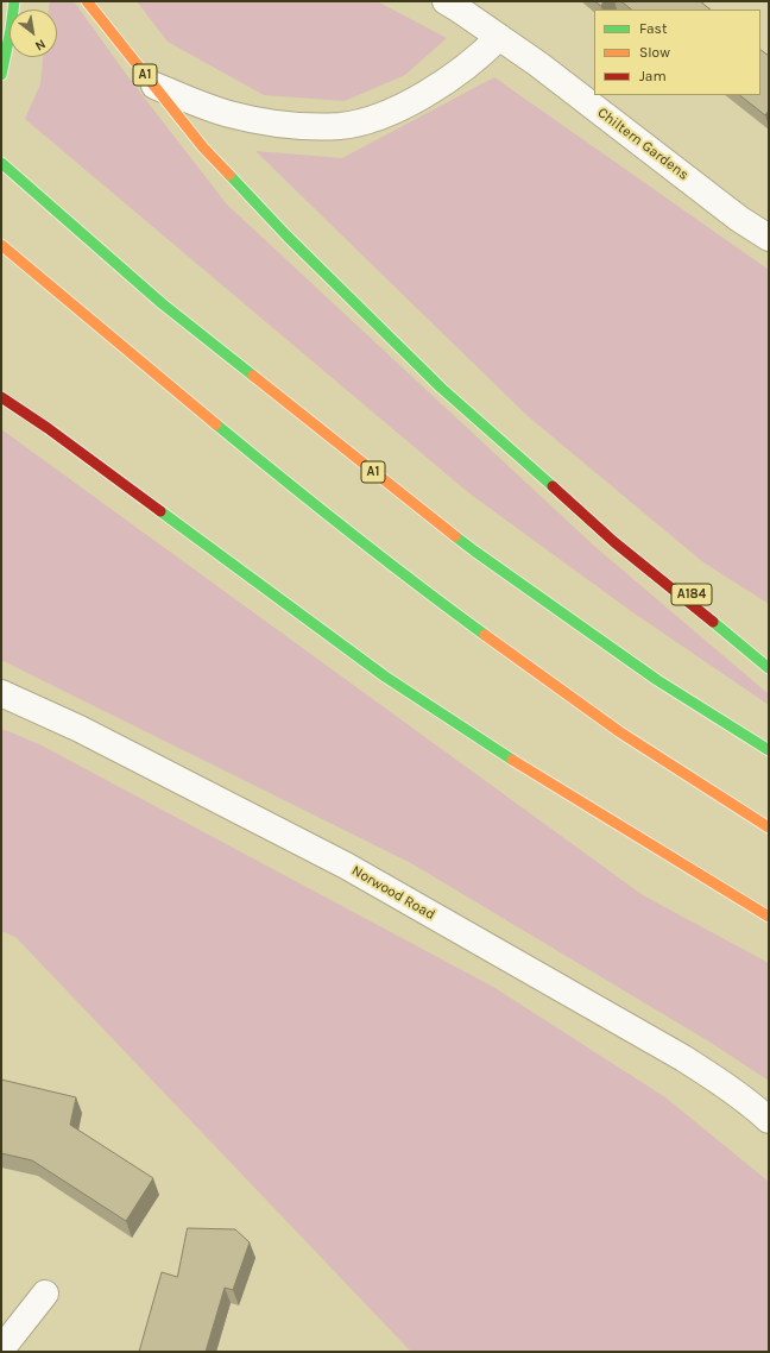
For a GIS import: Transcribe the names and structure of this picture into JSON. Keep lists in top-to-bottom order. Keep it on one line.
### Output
{"streets":{"highway":["A1","A184"],"street":["Chiltern Gardens","Norwood Road"]},"crossings":[["A1","A184"]],"legend":["Fast","Slow","Jam"],"north":"bottom right"}
